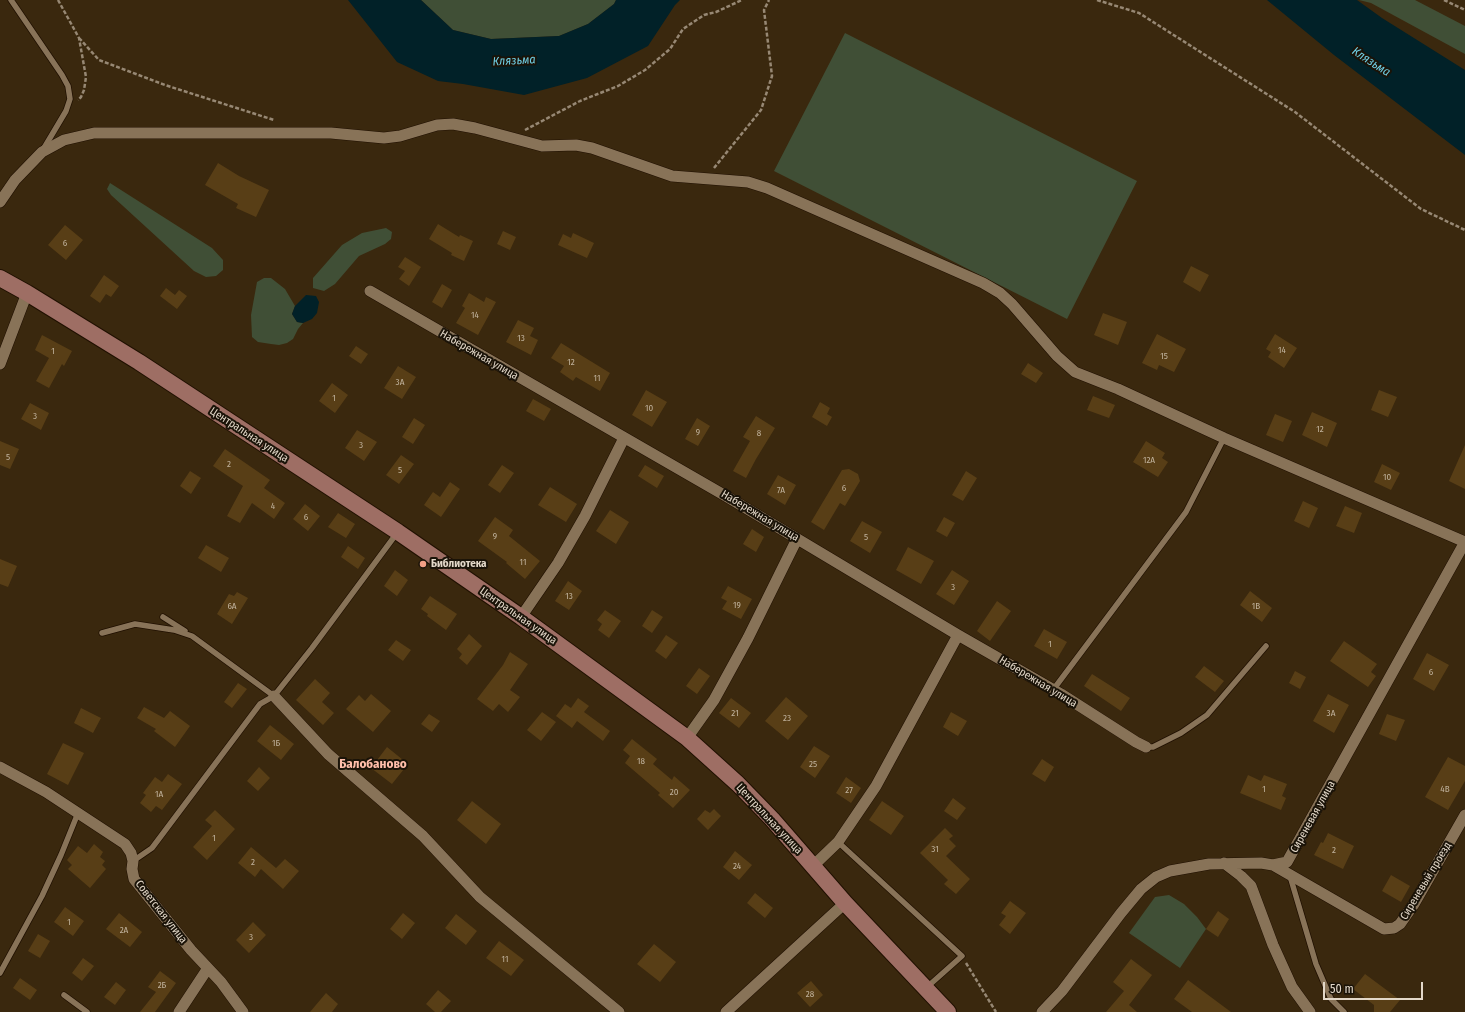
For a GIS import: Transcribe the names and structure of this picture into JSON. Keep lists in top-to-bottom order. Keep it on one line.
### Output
{"streets":{"main road":["Центральная улица"],"street":["Набережная улица","Сиреневая улица","Сиреневый проезд","Советская улица"]},"crossings":[["Сиреневая улица","Сиреневый проезд"]],"districts":["Балобаново"],"water":["Клязьма"],"places":["Библиотека"],"house_numbers":["6","14","13","14","1","15","12","11","3А","1","10","3","12","9","8","3","5","12А","2","5","10","6","7А","4","6","9","5","11","3","13","19","6А","1В","1","6","21","3А","23","1Б","18","25","1","4В","27","20","1А","1","31","2","2","24","1","2А","3","11","2Б","28"],"scale_bar":"50 m"}
